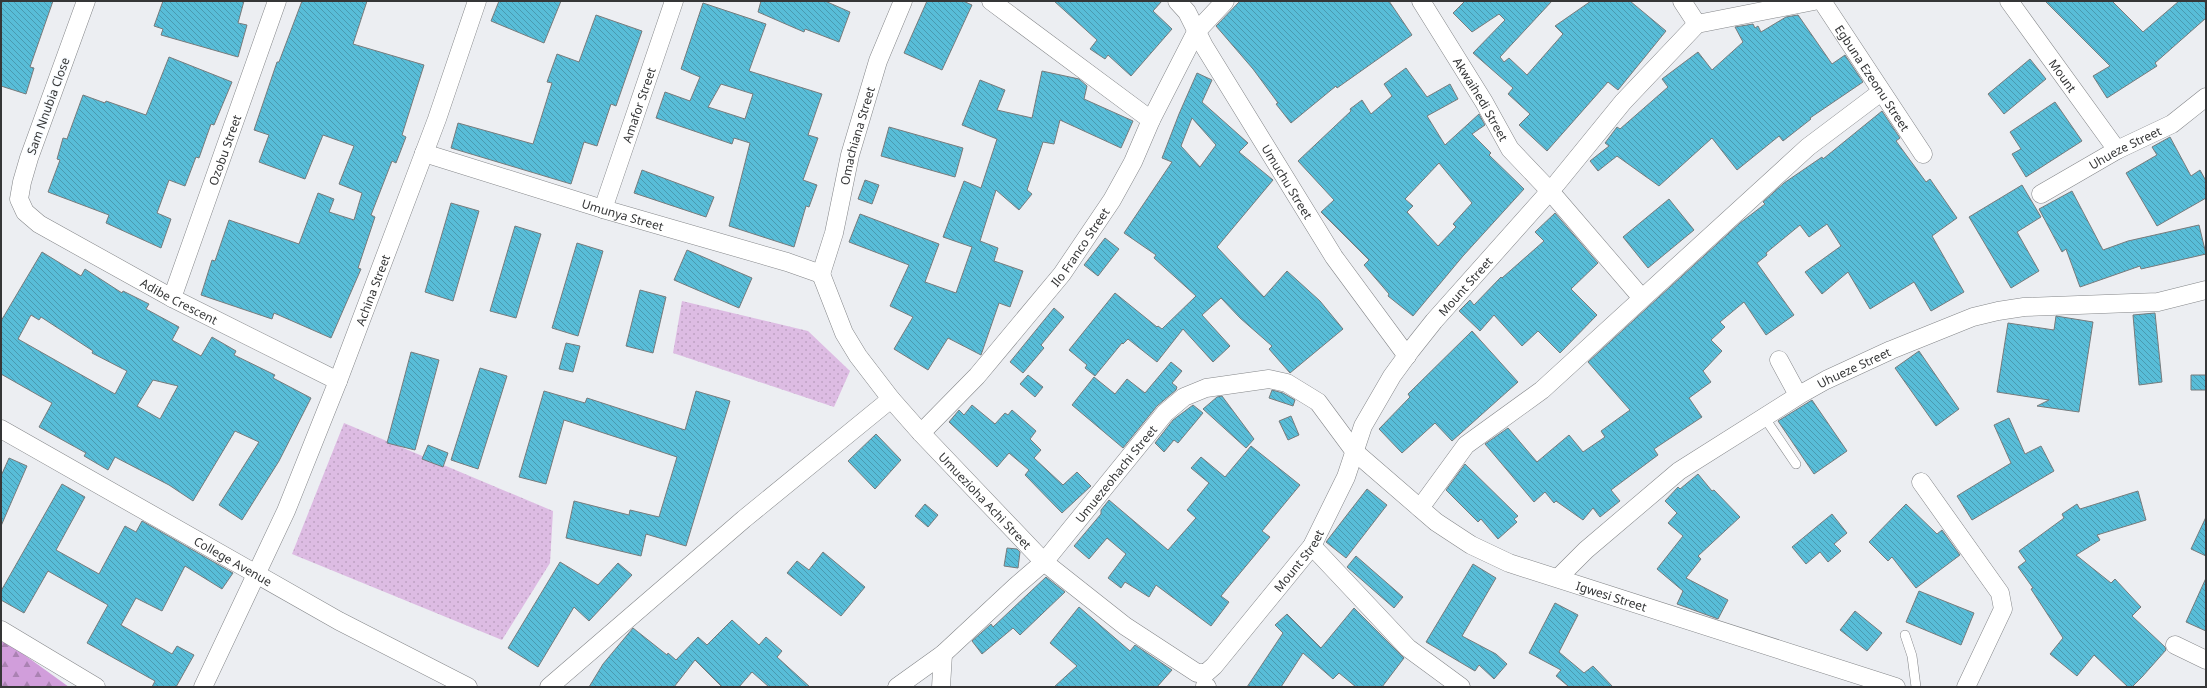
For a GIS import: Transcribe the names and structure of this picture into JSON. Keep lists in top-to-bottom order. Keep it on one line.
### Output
{"streets":{"street":["Mount","Egbuna Ezeonu Street","Akwaihedi Street","Amafor Street","Sam Nnubia Close","Omachiana Street","Uhueze Street","Ozobu Street","Umuchu Street","Umunya Street","Ilo Franco Street","Mount Street","Achina Street","Adibe Crescent","Umuezeohachi Street","Umuezioha Achi Street","College Avenue","Igwesi Street"]},"crossings":[["Mount","Uhueze Street"],["Akwaihedi Street","Mount Street"],["Amafor Street","Umunya Street"],["Sam Nnubia Close","Adibe Crescent"],["Omachiana Street","Umunya Street"],["Omachiana Street","Umuezioha Achi Street"],["Uhueze Street","Igwesi Street"],["Ozobu Street","Adibe Crescent"],["Umuchu Street","Ilo Franco Street"],["Umuchu Street","Mount Street"],["Umunya Street","Achina Street"],["Umunya Street","Umuezioha Achi Street"],["Ilo Franco Street","Umuezioha Achi Street"],["Mount Street","Umuezeohachi Street"],["Mount Street","Umuezioha Achi Street"],["Mount Street","Igwesi Street"],["Achina Street","Adibe Crescent"],["Achina Street","College Avenue"],["Umuezeohachi Street","Umuezioha Achi Street"],["Umuezeohachi Street","Igwesi Street"]]}
